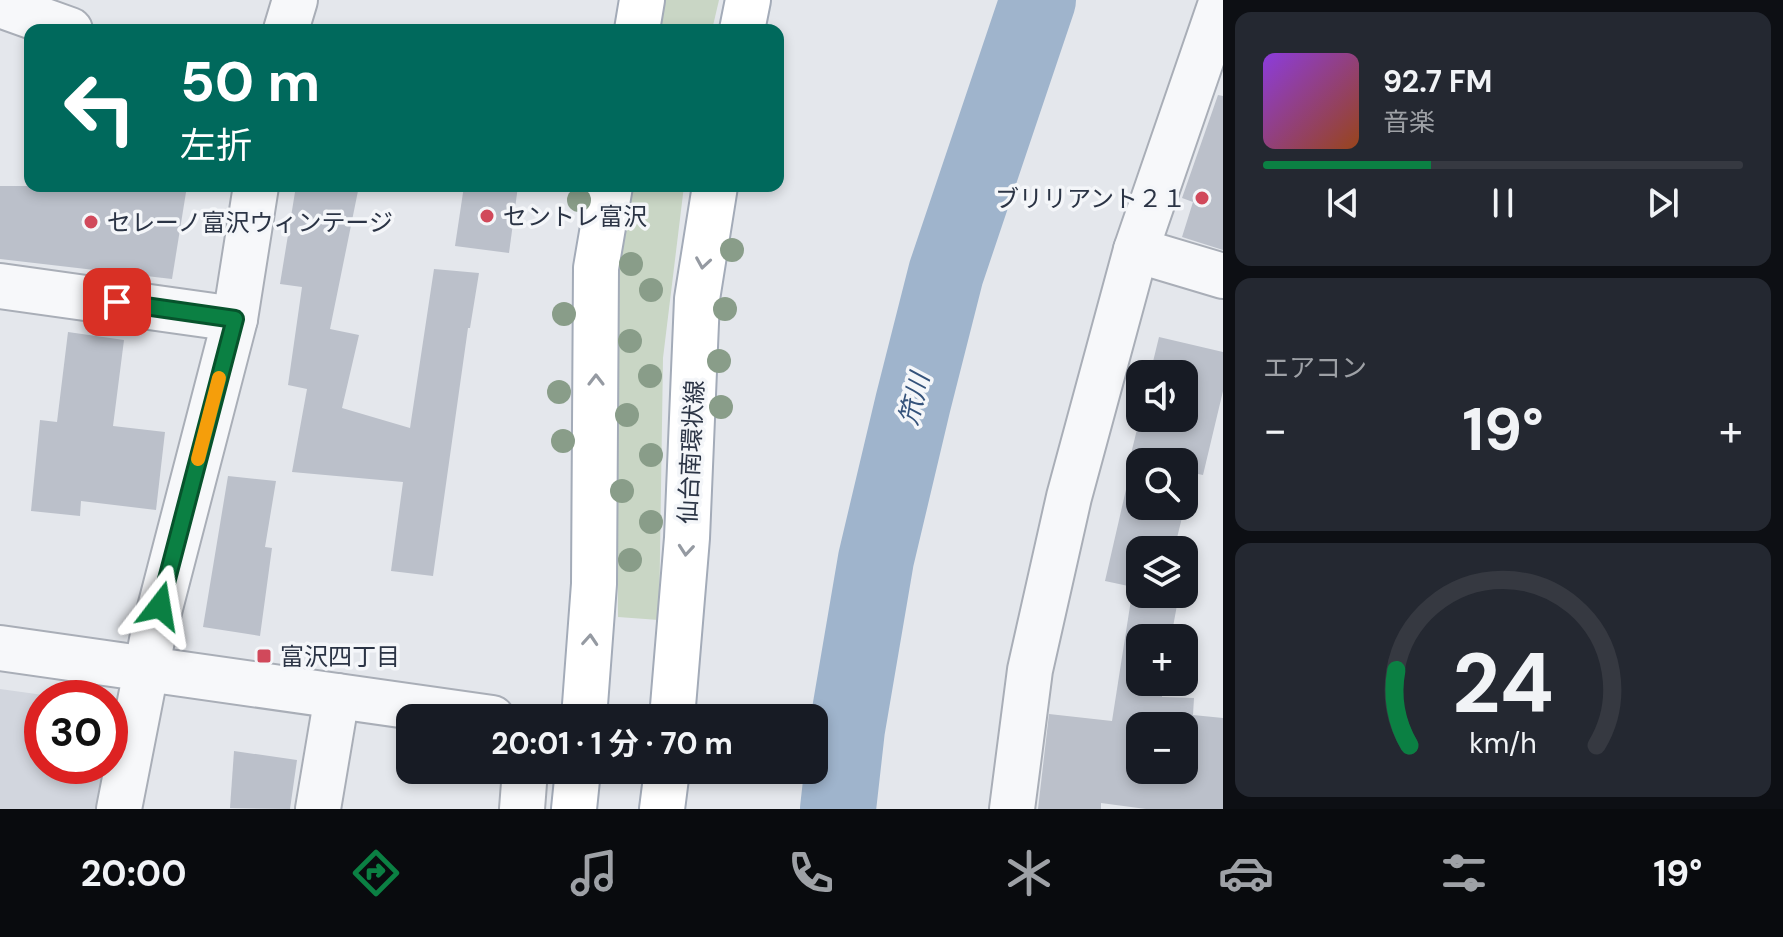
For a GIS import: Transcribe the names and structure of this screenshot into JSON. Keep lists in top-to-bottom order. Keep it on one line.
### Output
{"streets":{"main road":["仙台南環状線"]},"water":["笊川"],"places":{"other":["ブリリアント２１","セントレ富沢","セレーノ富沢ウィンテージ"],"transit":["富沢四丁目"]},"page":{"turn":["50 m","左折"],"song":["92.7 FM","音楽"],"tile":"エアコン","map_buttons":["+","−"],"heat":["−","19°","+"],"limit":"30","trip":"20:01 · 1 分 · 70 m","tabs":["20:00","19°"],"gauge":["24","km/h"]}}
